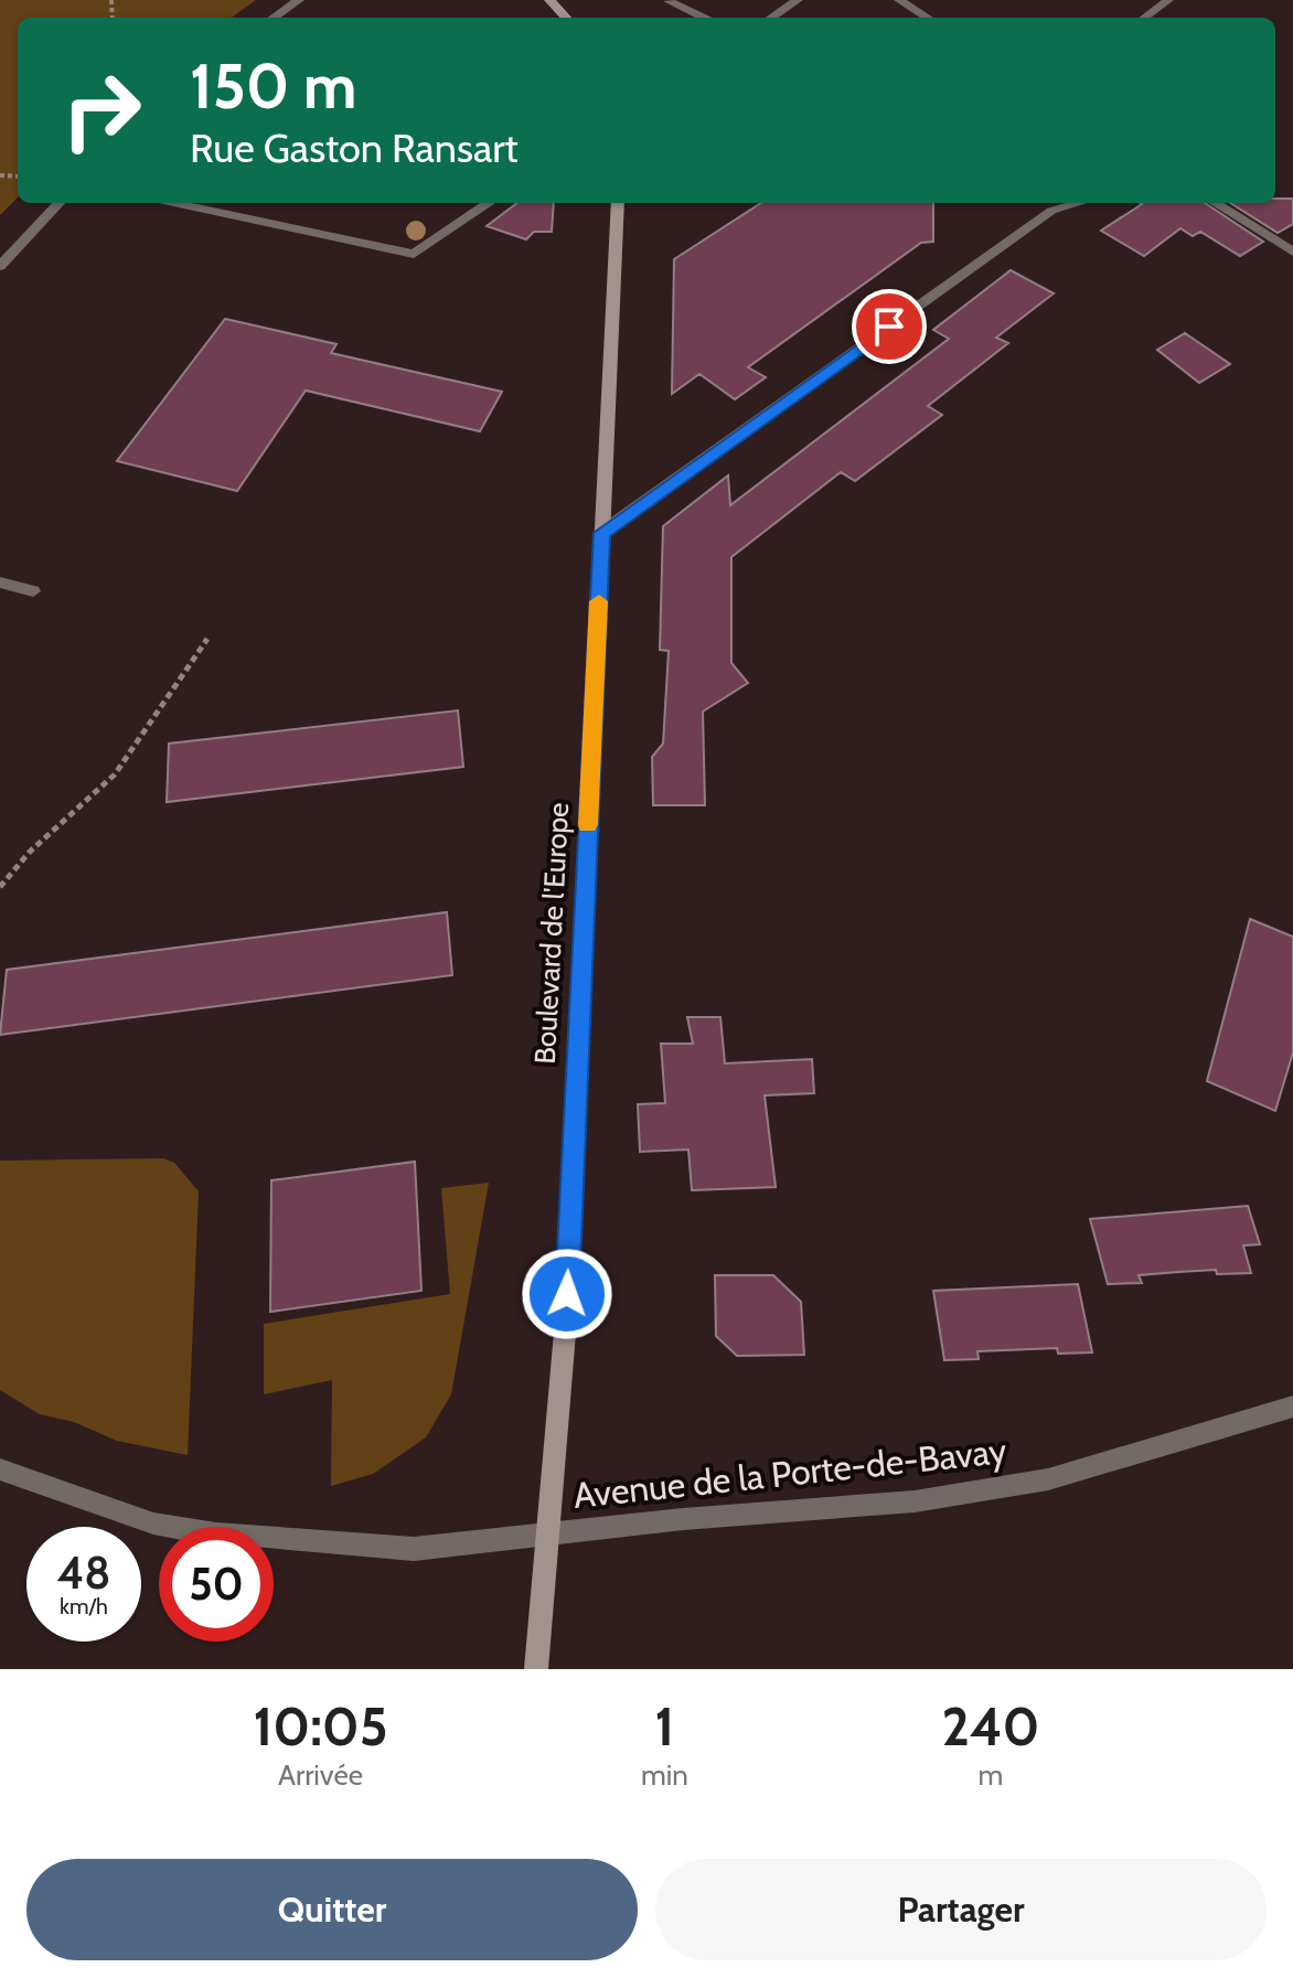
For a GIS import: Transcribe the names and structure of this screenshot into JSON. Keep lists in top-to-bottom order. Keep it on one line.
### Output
{"streets":{"main road":["Boulevard de l'Europe"],"street":["Avenue de la Porte-de-Bavay"]},"crossings":[["Boulevard de l'Europe","Avenue de la Porte-de-Bavay"]],"page":{"turn":["150 m","Rue Gaston Ransart"],"speed":"48 km/h","limit":"50","eta":["10:05","Arrivée","1","min","240","m"],"buttons":["Quitter","Partager"]}}
